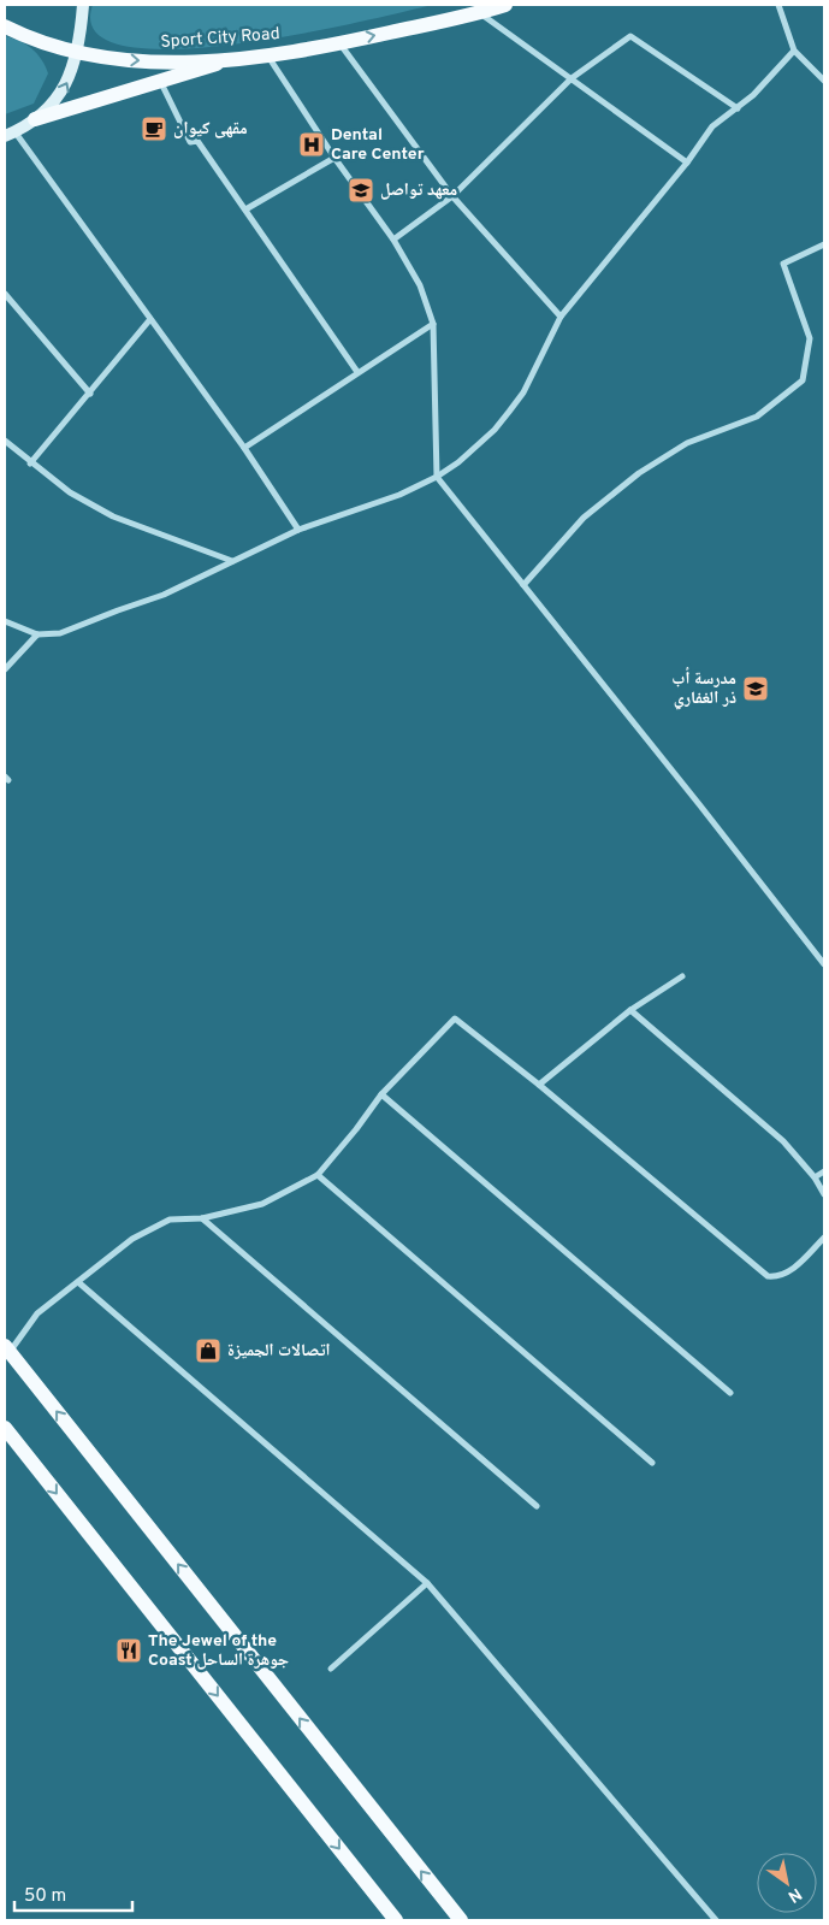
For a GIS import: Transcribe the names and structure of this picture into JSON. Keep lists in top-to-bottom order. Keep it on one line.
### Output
{"streets":{"main road":["Sport City Road"]},"places":{"cafe":["مقهى كيوان"],"hospital":["Dental Care Center"],"school or university":["معهد تواصل","مدرسة أب ذر الغفاري"],"shop":["اتصالات الجميزة"],"restaurant":["The Jewel of the Coast جوهرة الساحل"]},"scale_bar":"50 m","north":"bottom right"}
